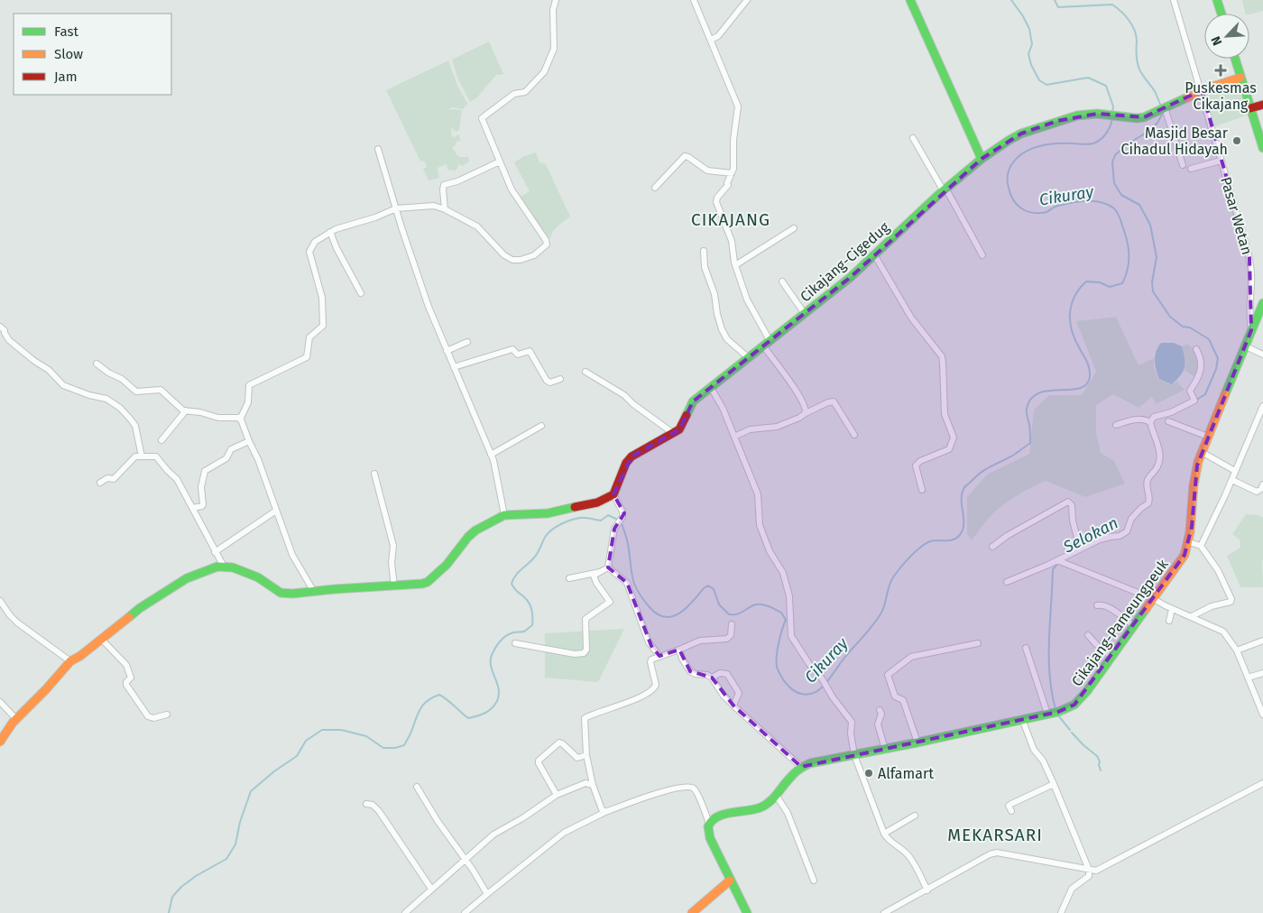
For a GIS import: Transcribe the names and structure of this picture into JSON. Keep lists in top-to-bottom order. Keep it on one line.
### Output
{"streets":{"street":["Pasar Wetan","Cikajang-Cigedug","Cikajang-Pameungpeuk"]},"crossings":[["Pasar Wetan","Cikajang-Cigedug"],["Pasar Wetan","Cikajang-Pameungpeuk"]],"districts":["CIKAJANG","MEKARSARI"],"water":["Cikuray","Selokan"],"places":{"health":["Puskesmas Cikajang"],"other":["Masjid Besar Cihadul Hidayah","Alfamart"]},"legend":["Fast","Slow","Jam"],"north":"bottom left"}
